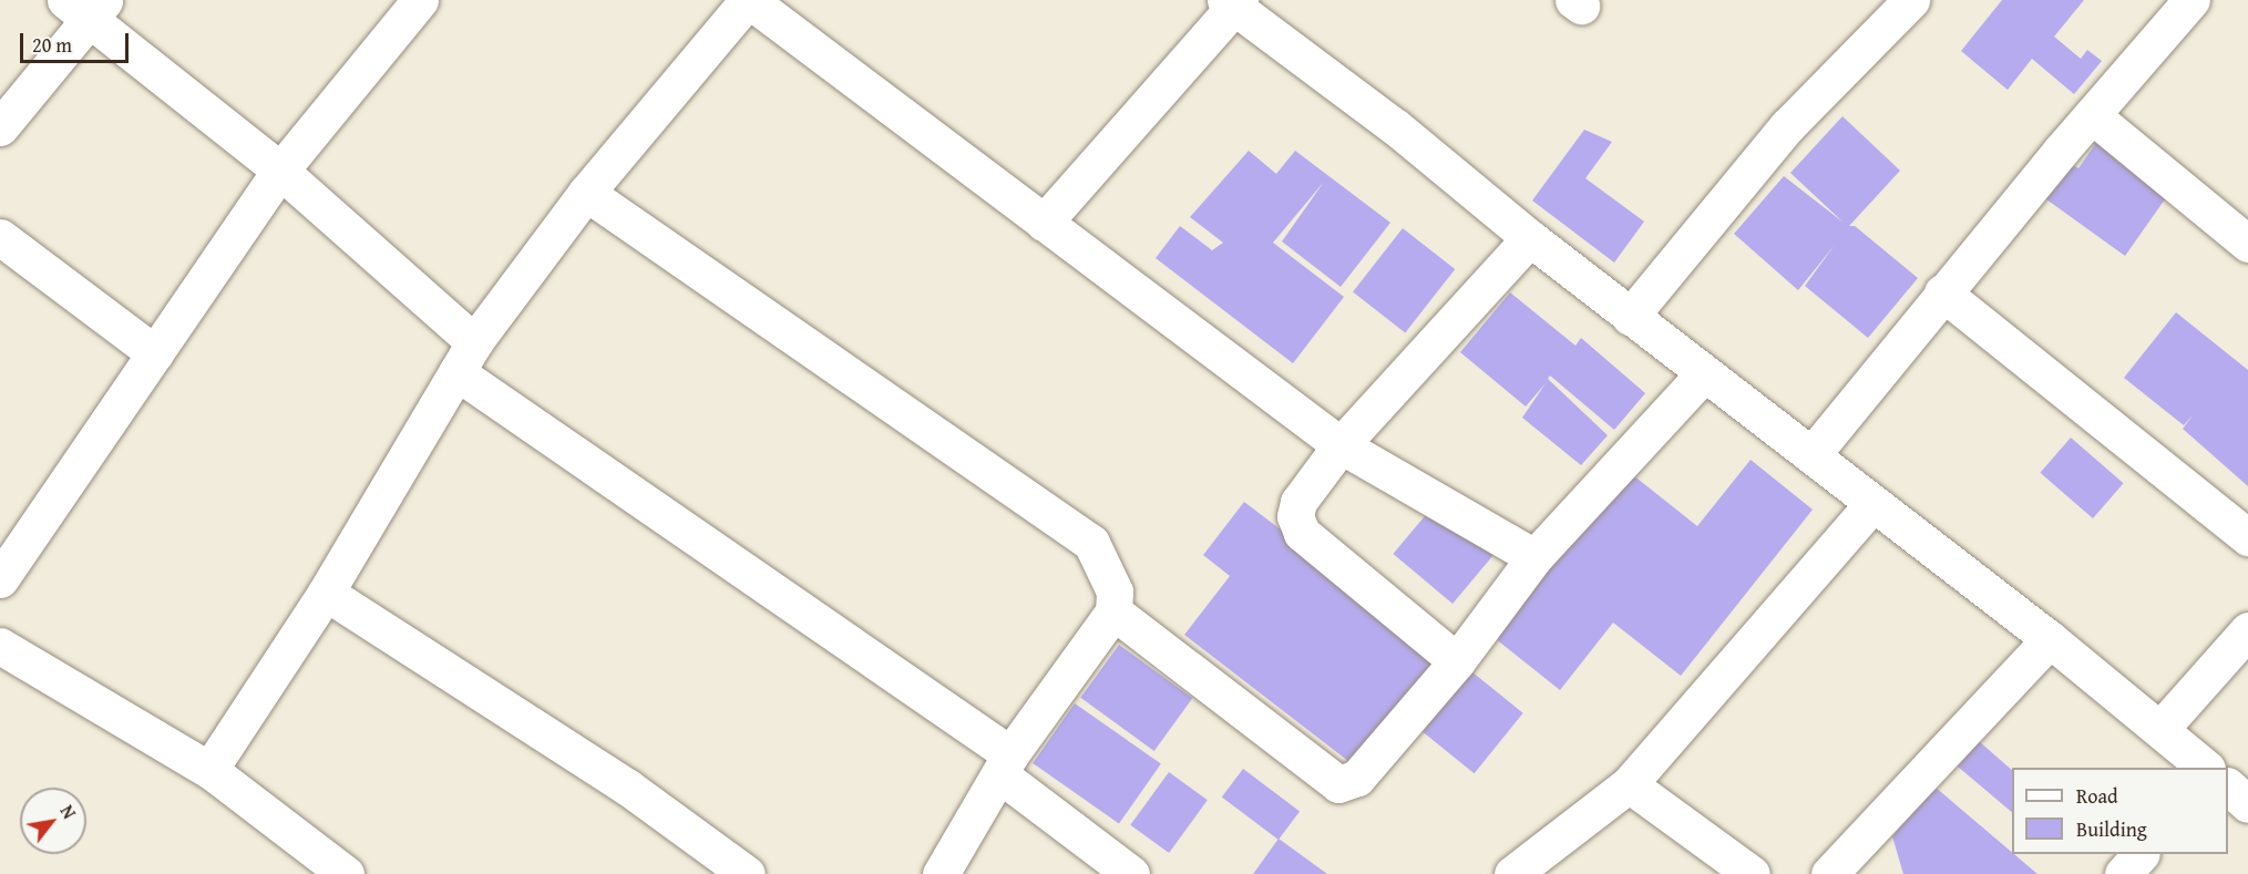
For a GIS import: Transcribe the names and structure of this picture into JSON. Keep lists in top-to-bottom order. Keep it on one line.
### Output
{"legend":["Road","Building"],"scale_bar":"20 m","north":"top right"}
